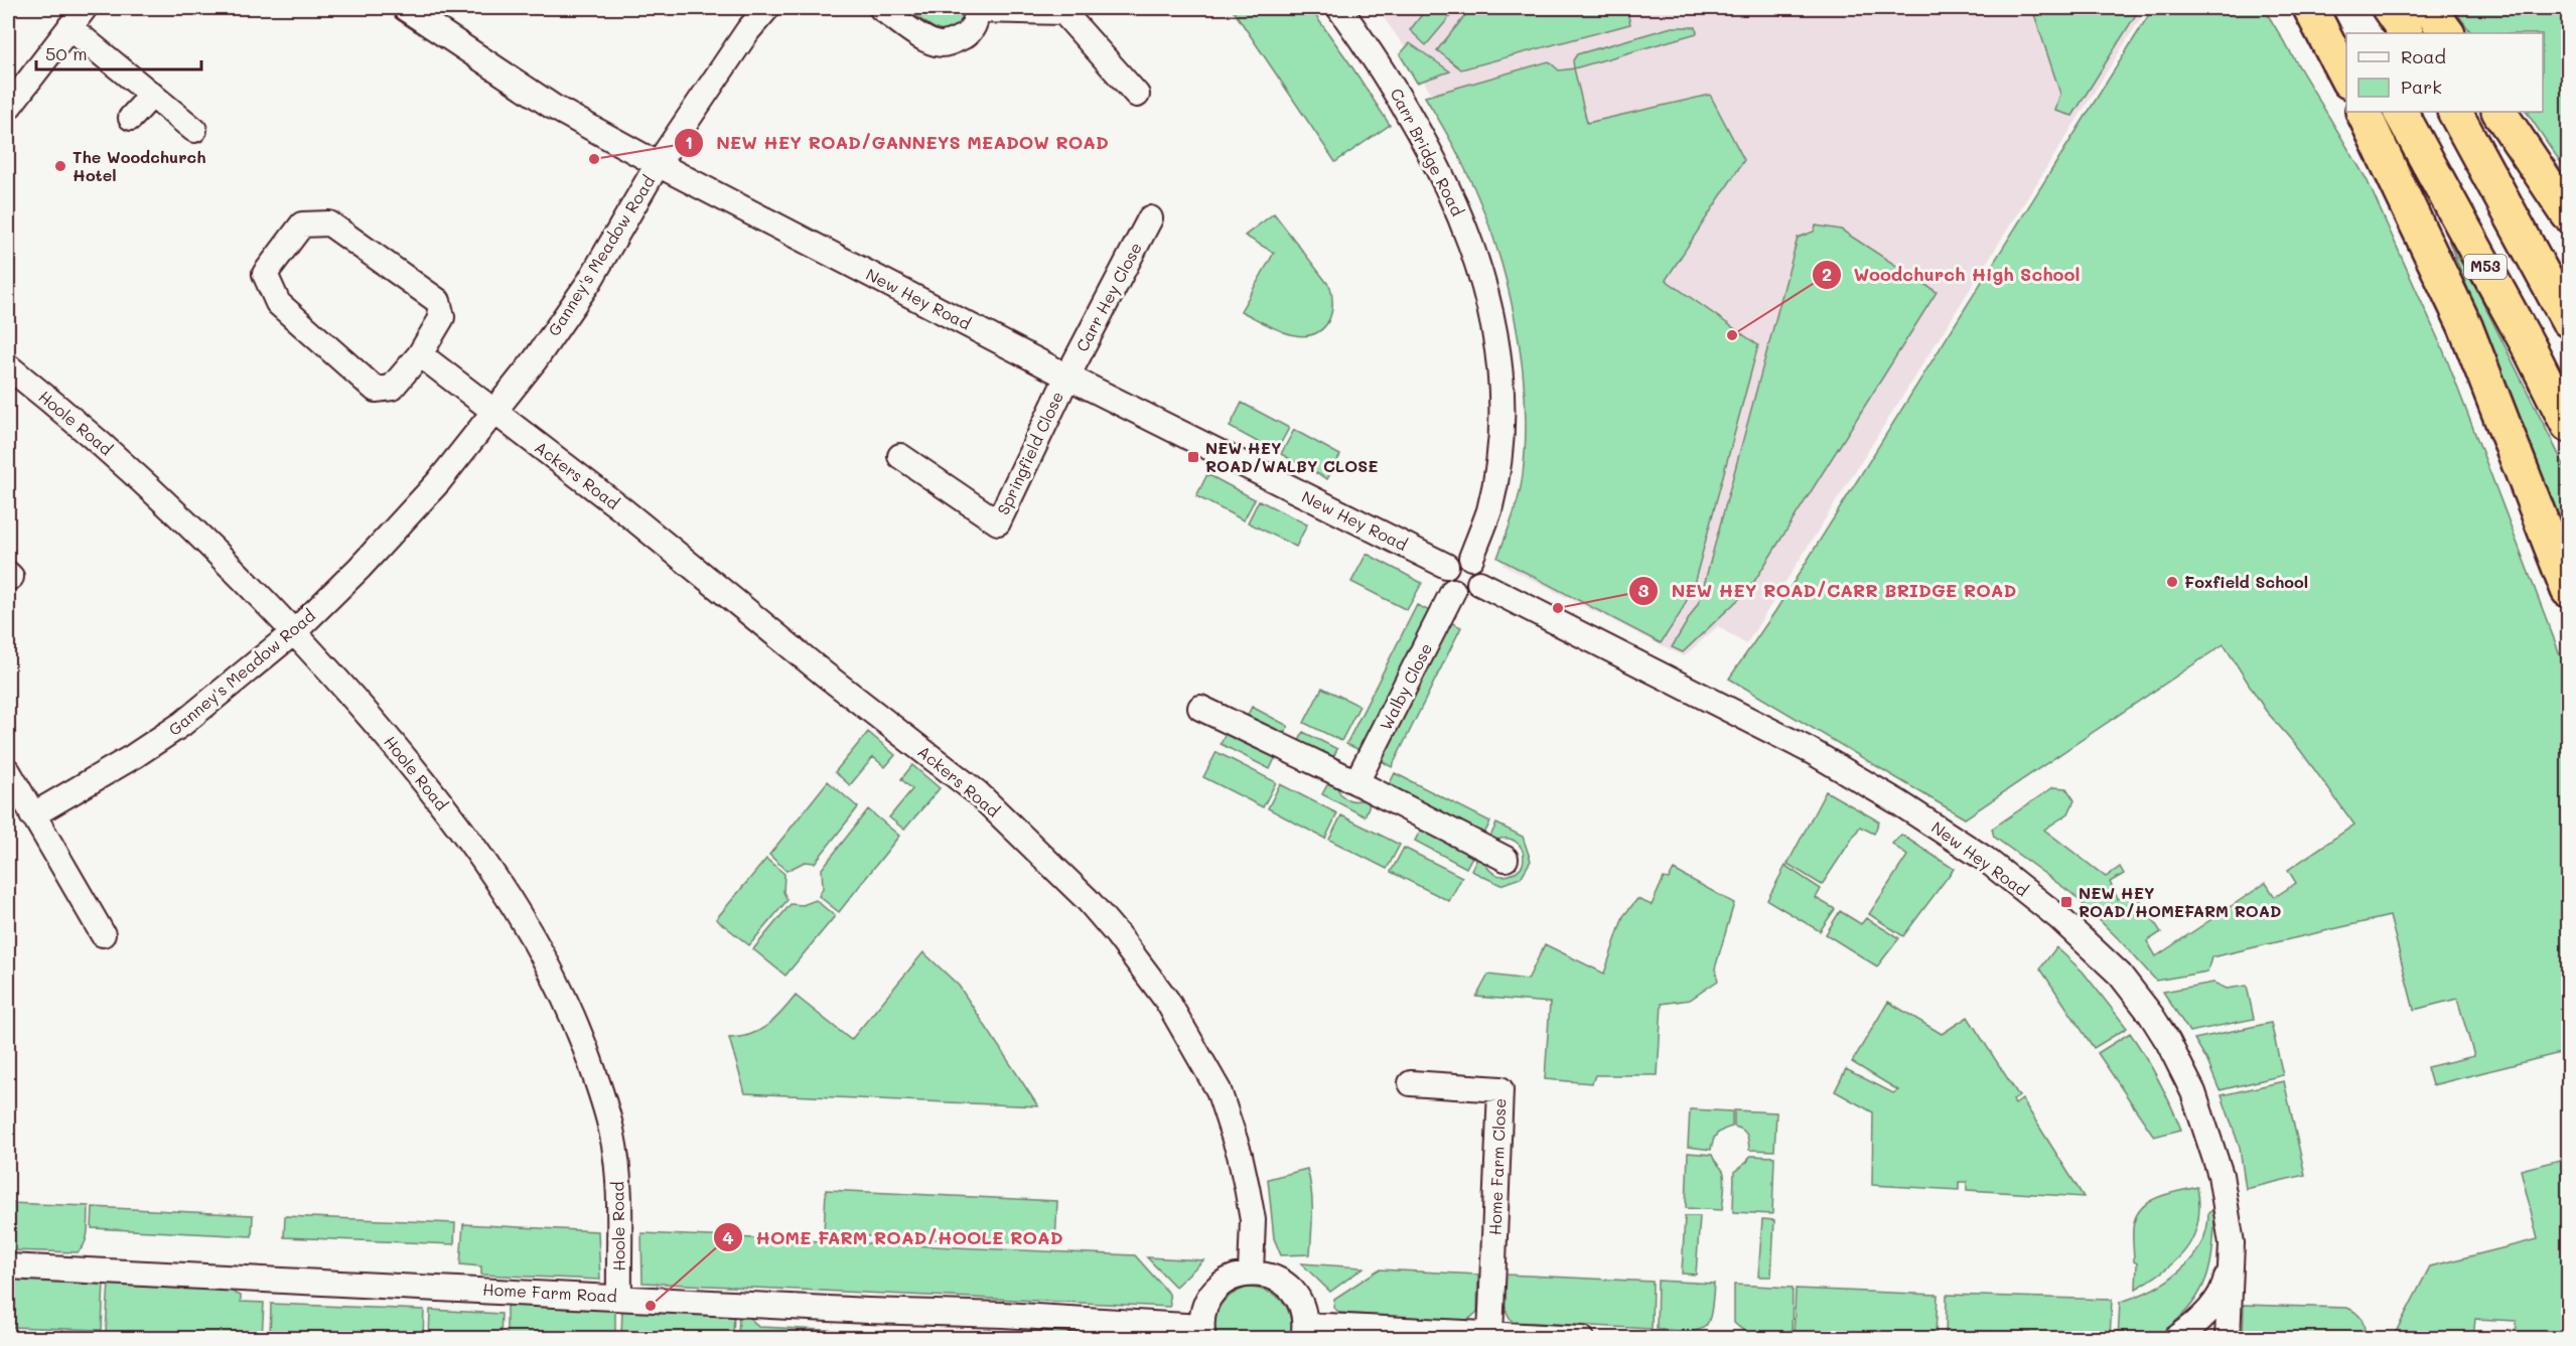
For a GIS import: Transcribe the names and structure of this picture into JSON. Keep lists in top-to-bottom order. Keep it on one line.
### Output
{"streets":{"highway":["M53"],"street":["Carr Bridge Road","Ganney's Meadow Road","Carr Hey Close","New Hey Road","Hoole Road","Springfield Close","Ackers Road","Walby Close","Home Farm Close","Home Farm Road"]},"crossings":[["Carr Bridge Road","New Hey Road"],["Carr Bridge Road","Walby Close"],["Ganney's Meadow Road","New Hey Road"],["Ganney's Meadow Road","Hoole Road"],["Ganney's Meadow Road","Ackers Road"],["Carr Hey Close","New Hey Road"],["Carr Hey Close","Springfield Close"],["New Hey Road","Springfield Close"],["New Hey Road","Walby Close"],["Hoole Road","Home Farm Road"]],"places":{"other":["NEW HEY ROAD/GANNEYS MEADOW ROAD","The Woodchurch Hotel","Woodchurch High School","Foxfield School","NEW HEY ROAD/CARR BRIDGE ROAD","HOME FARM ROAD/HOOLE ROAD"],"transit":["NEW HEY ROAD/WALBY CLOSE","NEW HEY ROAD/HOMEFARM ROAD"]},"legend":["Road","Park"],"scale_bar":"50 m"}
